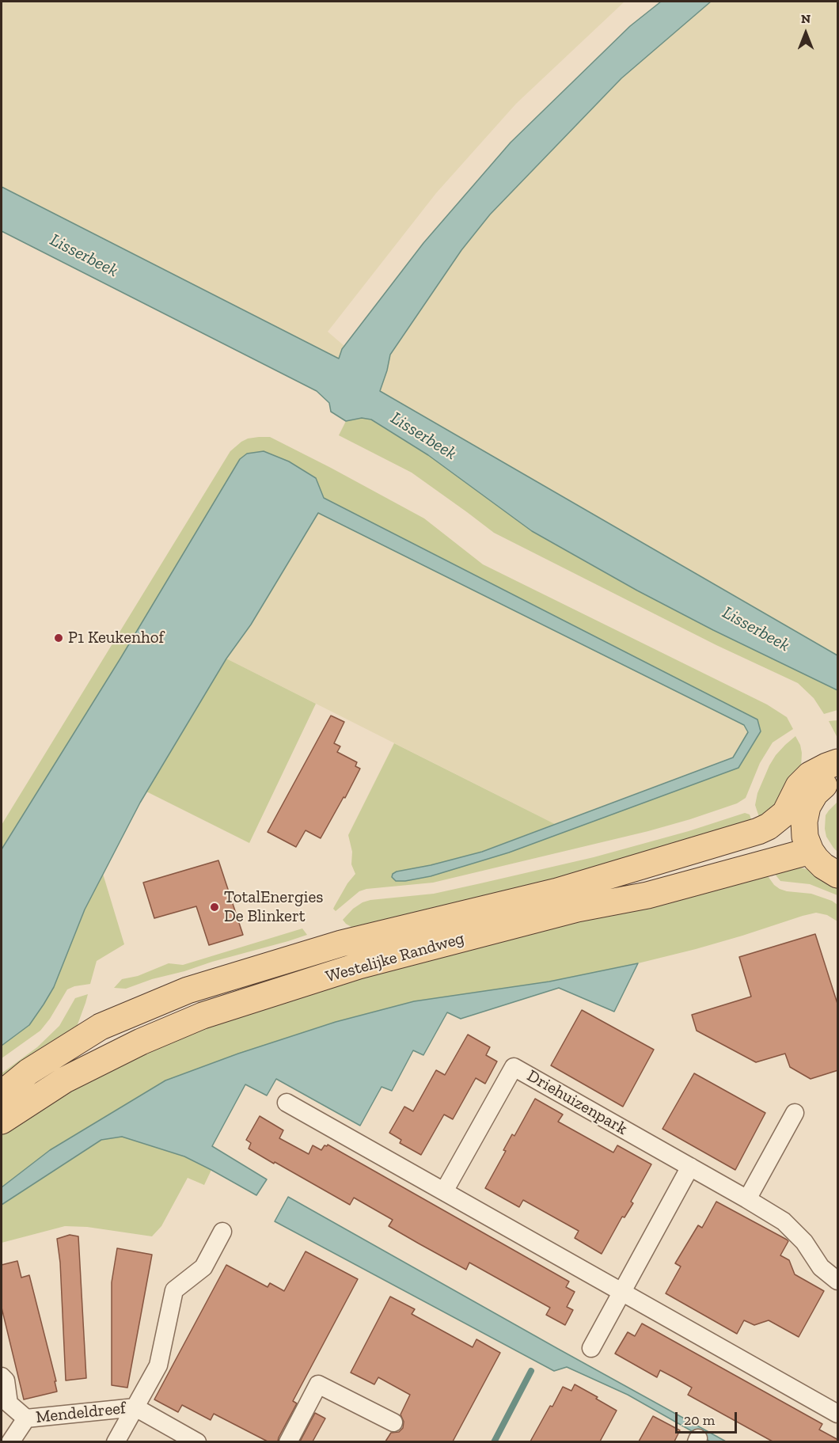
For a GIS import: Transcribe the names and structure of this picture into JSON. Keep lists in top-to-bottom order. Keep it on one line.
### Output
{"streets":{"main road":["Westelijke Randweg"],"street":["Driehuizenpark","Mendeldreef"]},"water":["Lisserbeek"],"places":["P1 Keukenhof","TotalEnergies De Blinkert"],"scale_bar":"20 m","north":"top"}
